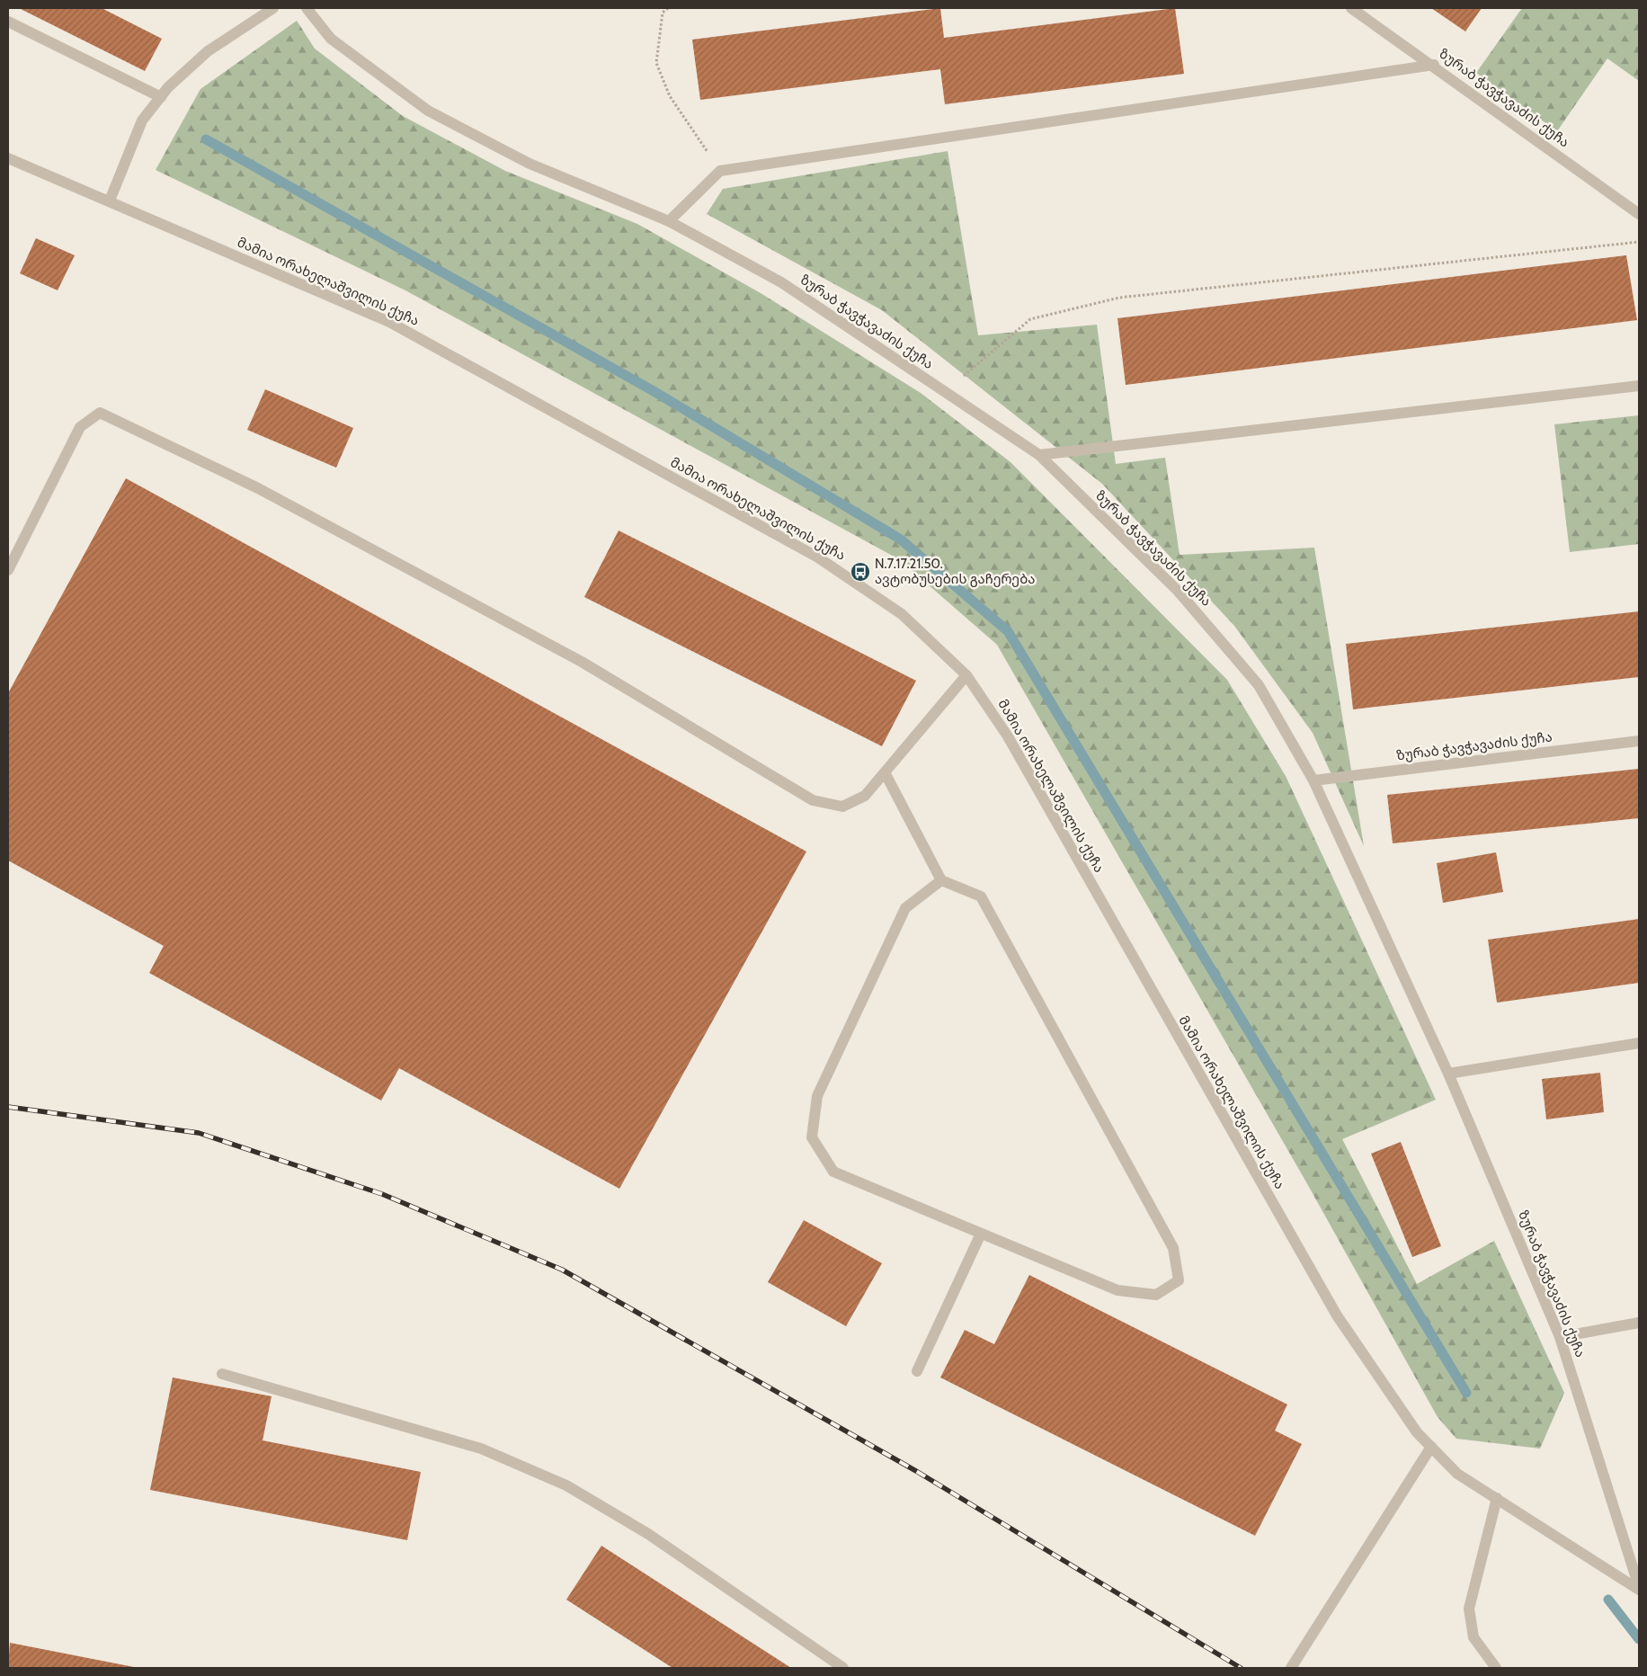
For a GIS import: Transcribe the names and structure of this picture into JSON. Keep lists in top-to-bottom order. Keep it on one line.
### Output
{"streets":{"street":["ზურაბ ჭავჭავაძის ქუჩა","მამია ორახელაშვილის ქუჩა"]},"crossings":[["ზურაბ ჭავჭავაძის ქუჩა","მამია ორახელაშვილის ქუჩა"]],"places":{"bus stop":["N.7.17.21.50. ავტობუსების გაჩერება"]}}
